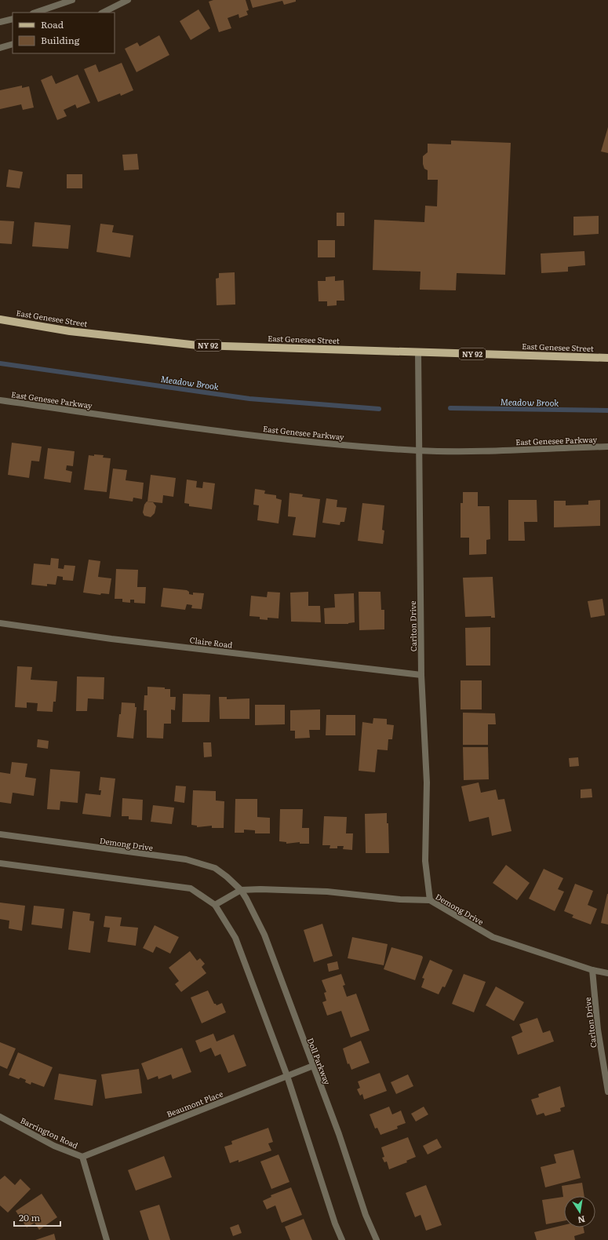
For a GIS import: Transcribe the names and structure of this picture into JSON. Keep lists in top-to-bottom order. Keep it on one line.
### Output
{"streets":{"main road":["East Genesee Street","NY 92"],"street":["East Genesee Parkway","Carlton Drive","Claire Road","Demong Drive","Doll Parkway","Beaumont Place","Barrington Road"]},"crossings":[["East Genesee Street","Carlton Drive"],["East Genesee Parkway","Carlton Drive"],["Carlton Drive","Claire Road"],["Carlton Drive","Demong Drive"],["Demong Drive","Doll Parkway"],["Doll Parkway","Beaumont Place"],["Beaumont Place","Barrington Road"]],"water":["Meadow Brook"],"legend":["Road","Building"],"scale_bar":"20 m","north":"bottom"}
